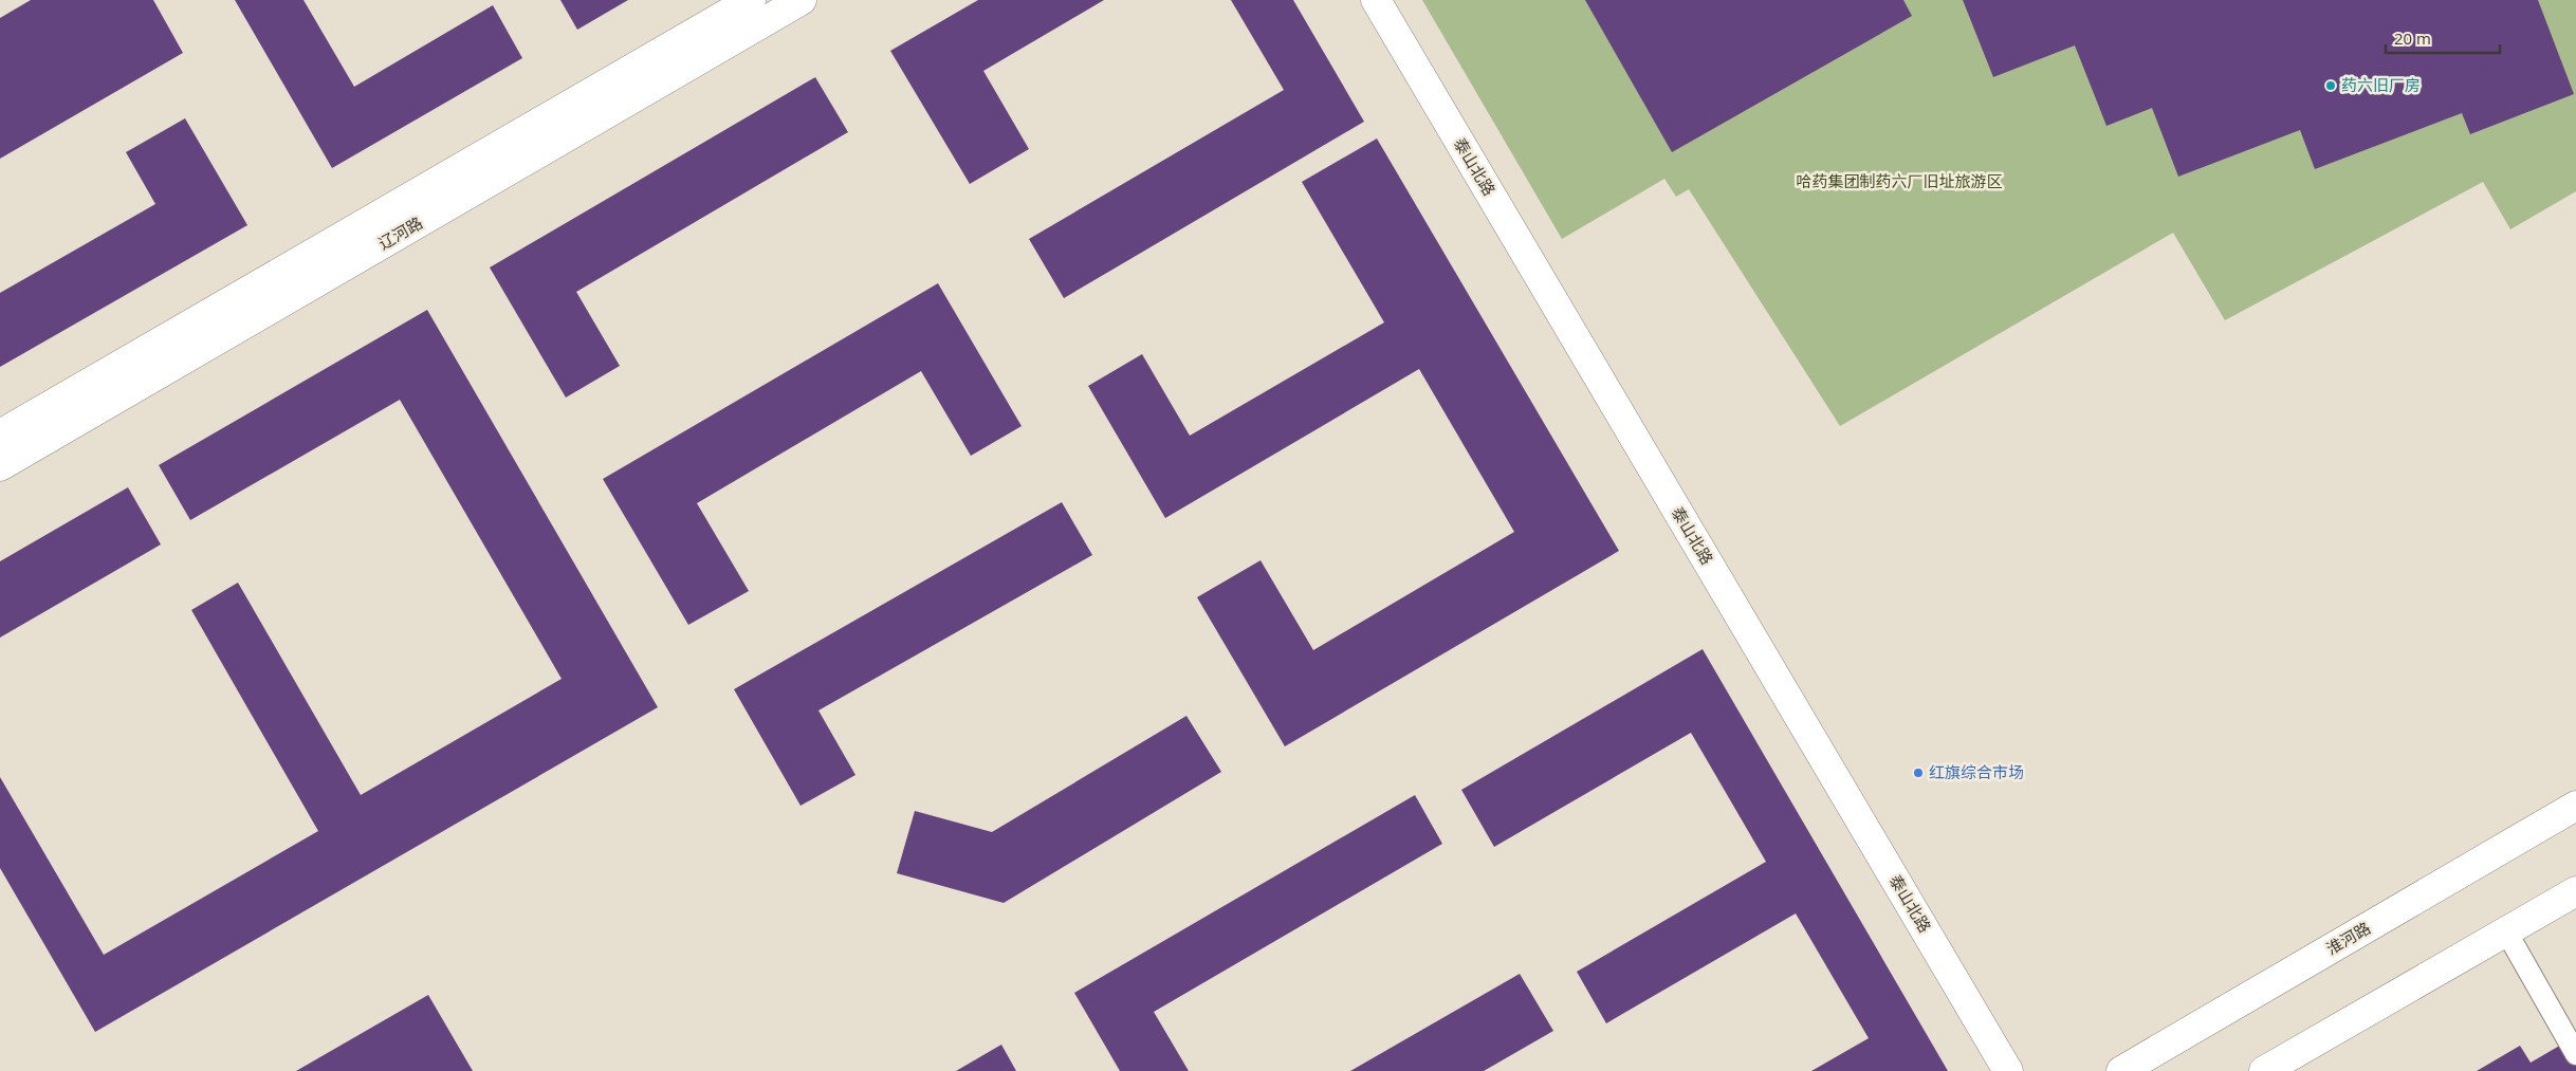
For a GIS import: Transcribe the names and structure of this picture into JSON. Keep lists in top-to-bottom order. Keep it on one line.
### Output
{"streets":{"main road":["泰山北路","辽河路","淮河路"]},"parks":["哈药集团制药六厂旧址旅游区"],"places":["药六旧厂房","红旗综合市场"],"scale_bar":"20 m"}
